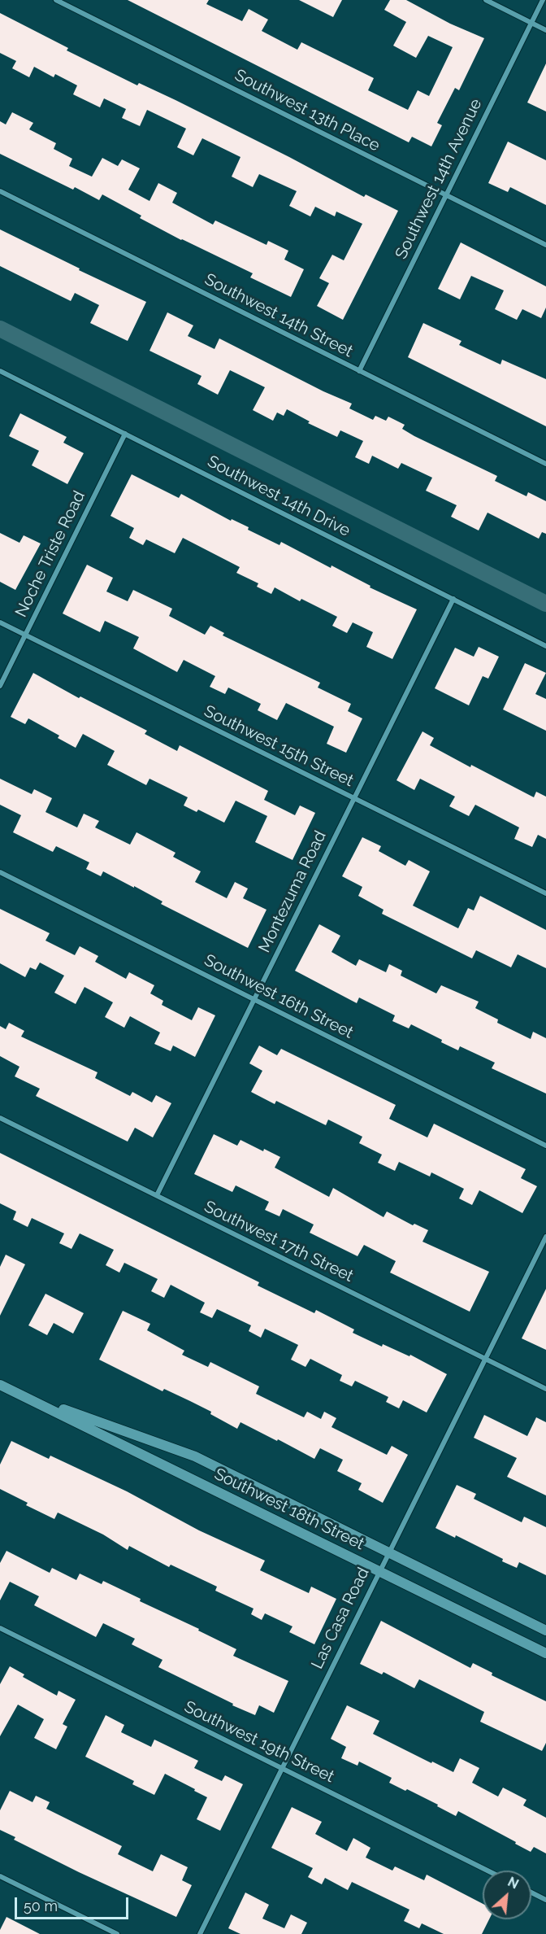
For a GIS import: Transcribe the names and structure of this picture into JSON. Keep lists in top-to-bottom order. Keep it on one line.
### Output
{"streets":{"main road":["Southwest 18th Street"],"street":["Southwest 13th Place","Southwest 14th Avenue","Southwest 14th Street","Southwest 14th Drive","Noche Triste Road","Southwest 15th Street","Montezuma Road","Southwest 16th Street","Southwest 17th Street","Las Casa Road","Southwest 19th Street"]},"crossings":[["Southwest 13th Place","Southwest 14th Avenue"],["Southwest 14th Avenue","Southwest 14th Street"],["Southwest 14th Drive","Noche Triste Road"],["Southwest 14th Drive","Montezuma Road"],["Noche Triste Road","Southwest 15th Street"],["Southwest 15th Street","Montezuma Road"],["Montezuma Road","Southwest 16th Street"],["Montezuma Road","Southwest 17th Street"],["Southwest 17th Street","Las Casa Road"],["Southwest 18th Street","Las Casa Road"],["Las Casa Road","Southwest 19th Street"]],"scale_bar":"50 m","north":"top right"}
